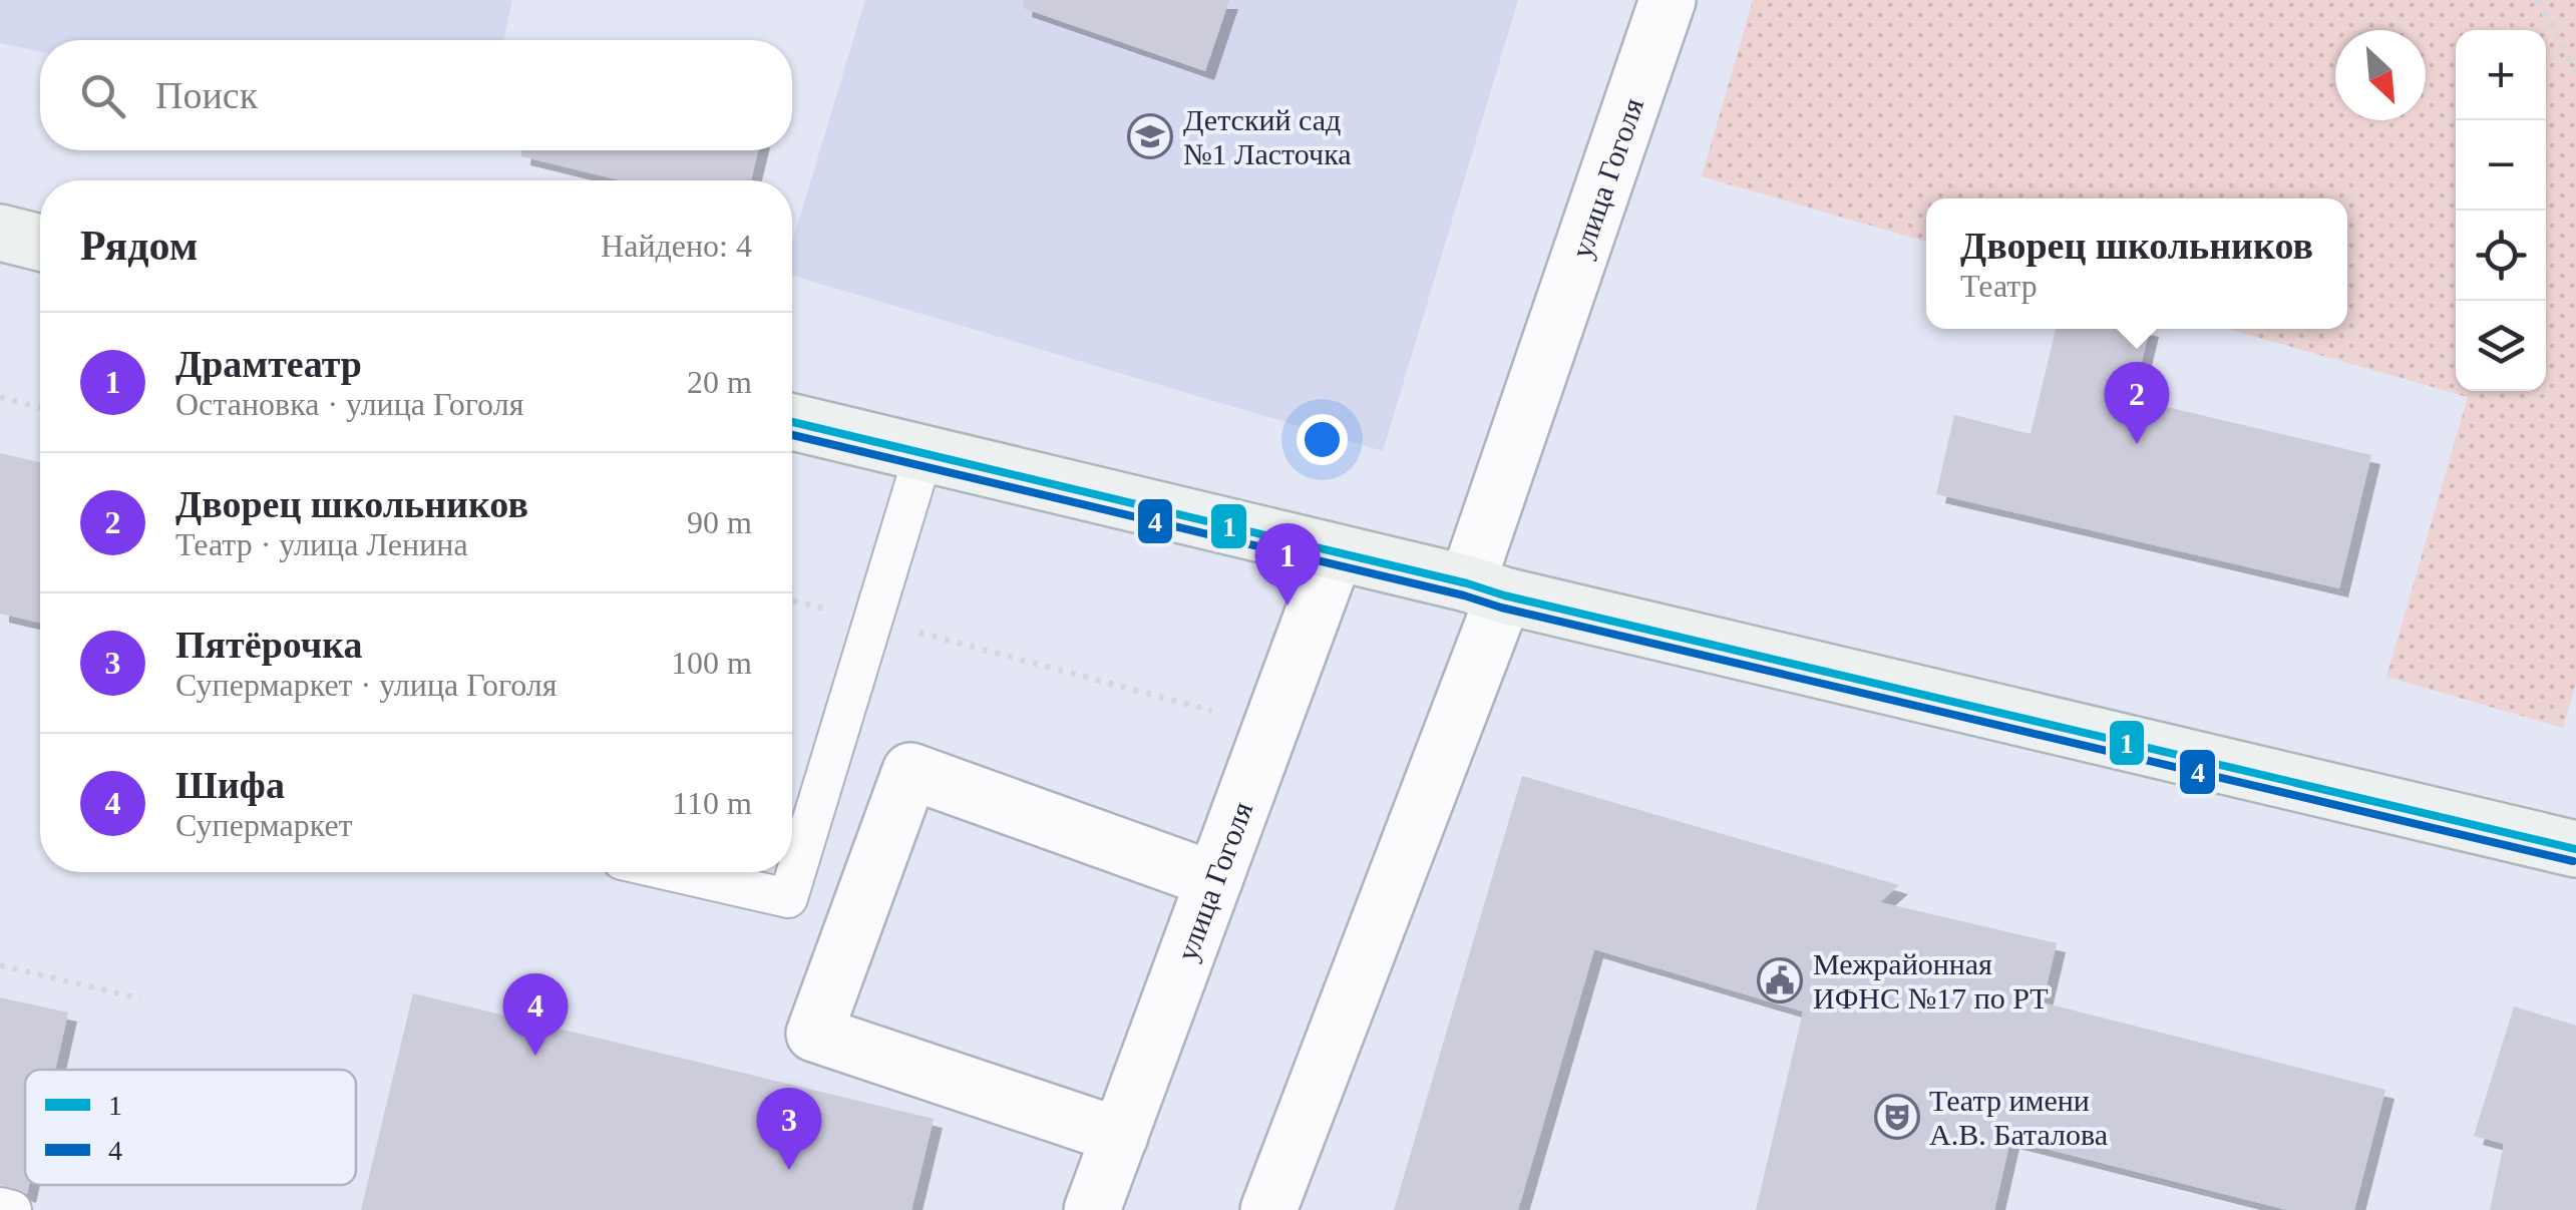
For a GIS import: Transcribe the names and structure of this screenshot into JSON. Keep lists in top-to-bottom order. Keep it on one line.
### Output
{"streets":{"street":["улица Гоголя"]},"places":{"school or university":["Детский сад №1 Ласточка"],"public building":["Межрайонная ИФНС №17 по РТ"],"theatre":["Театр имени А.В. Баталова"]},"lines":["transit line 1","transit line 4"],"legend":["1","4"],"north":"bottom right","page":{"map_buttons":["+","−"],"search":"Поиск","heading":["Рядом","Найдено: 4"],"popup":["Дворец школьников","Театр"],"list":[{"mark":"1","name":"Драмтеатр","note":"Остановка · улица Гоголя","value":"20 m"},{"mark":"2","name":"Дворец школьников","note":"Театр · улица Ленина","value":"90 m"},{"mark":"3","name":"Пятёрочка","note":"Супермаркет · улица Гоголя","value":"100 m"},{"mark":"4","name":"Шифа","note":"Супермаркет","value":"110 m"}],"pins":["2","1","4","3"]}}
